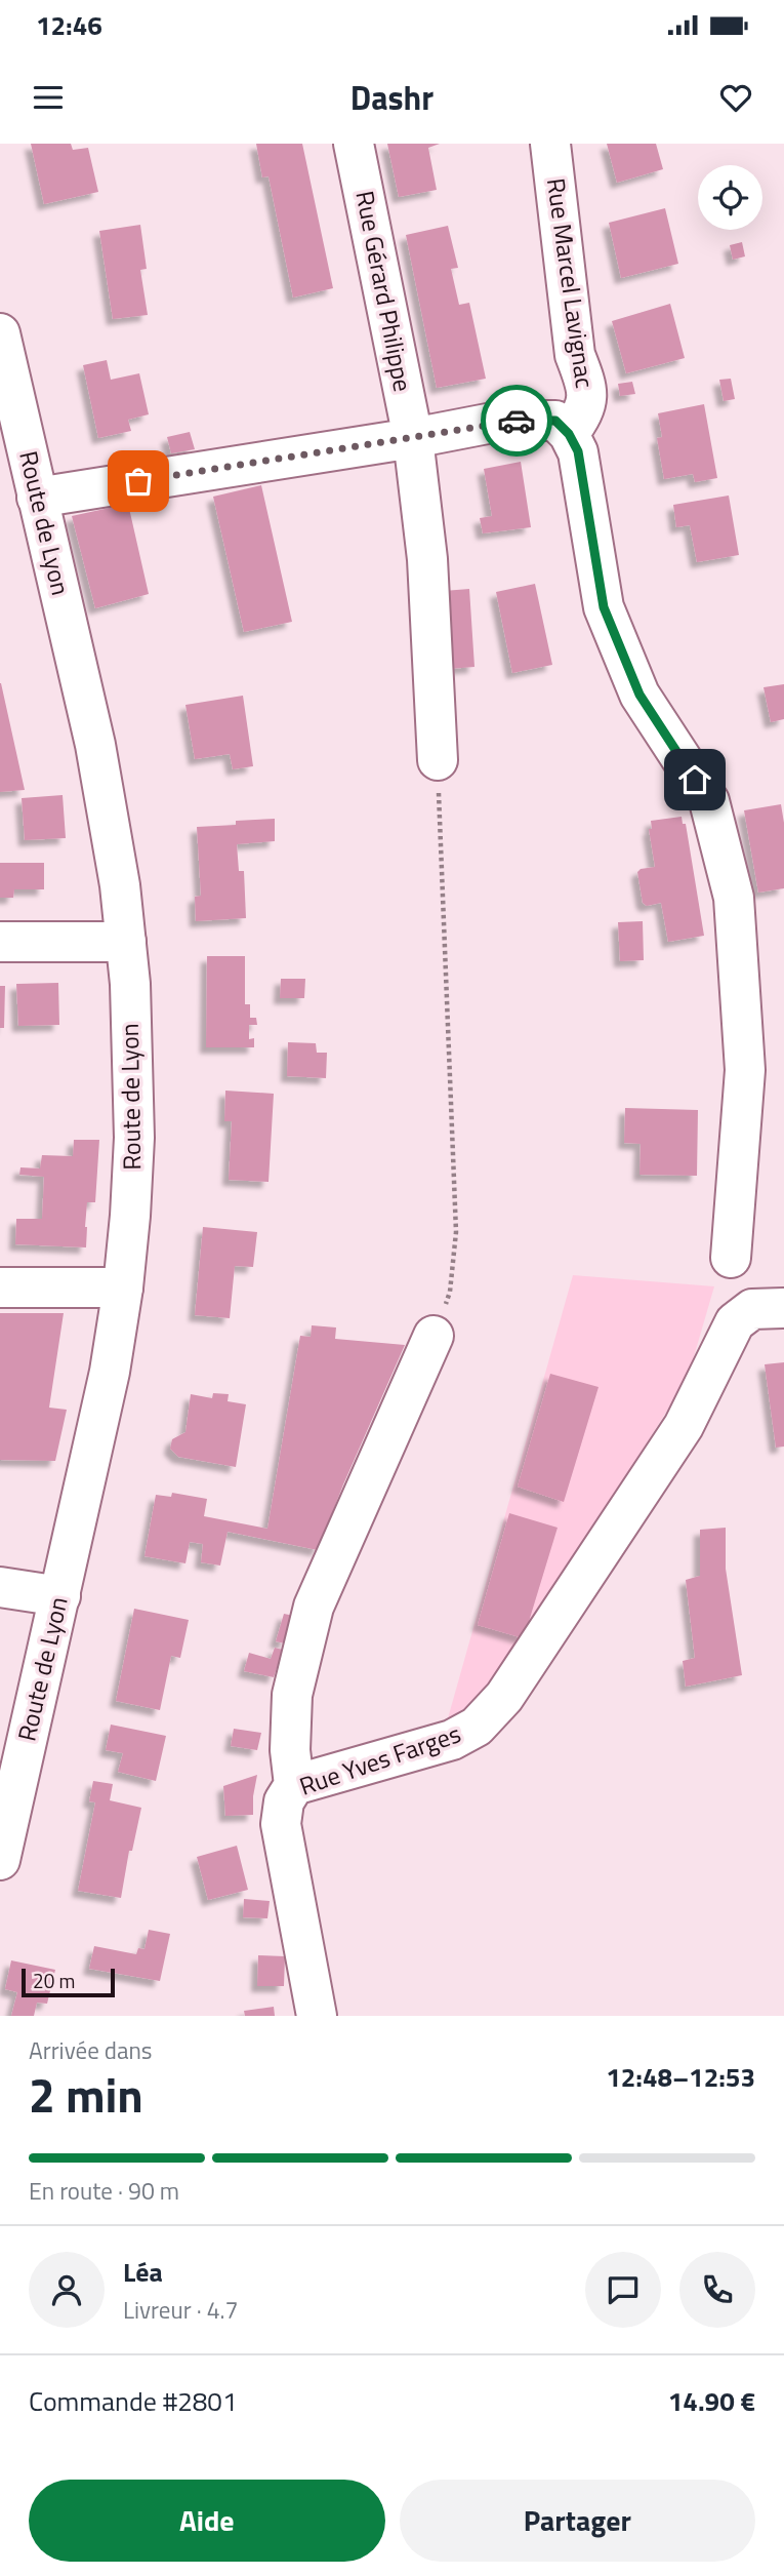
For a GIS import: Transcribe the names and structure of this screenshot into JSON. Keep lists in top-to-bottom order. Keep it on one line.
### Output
{"streets":{"street":["Rue Marcel Lavignac","Rue Gérard Philippe","Route de Lyon","Rue Yves Farges"]},"crossings":[["Rue Marcel Lavignac","Rue Gérard Philippe"],["Rue Marcel Lavignac","Route de Lyon"]],"scale_bar":"20 m","page":{"status":"12:46","header":"Dashr","scale":"20 m","heading":["2 min","Arrivée dans","12:48–12:53"],"panel":["Léa","Livreur · 4.7","Commande #2801","14.90 €"],"bar":"En route · 90 m","buttons":["Aide","Partager"]}}
